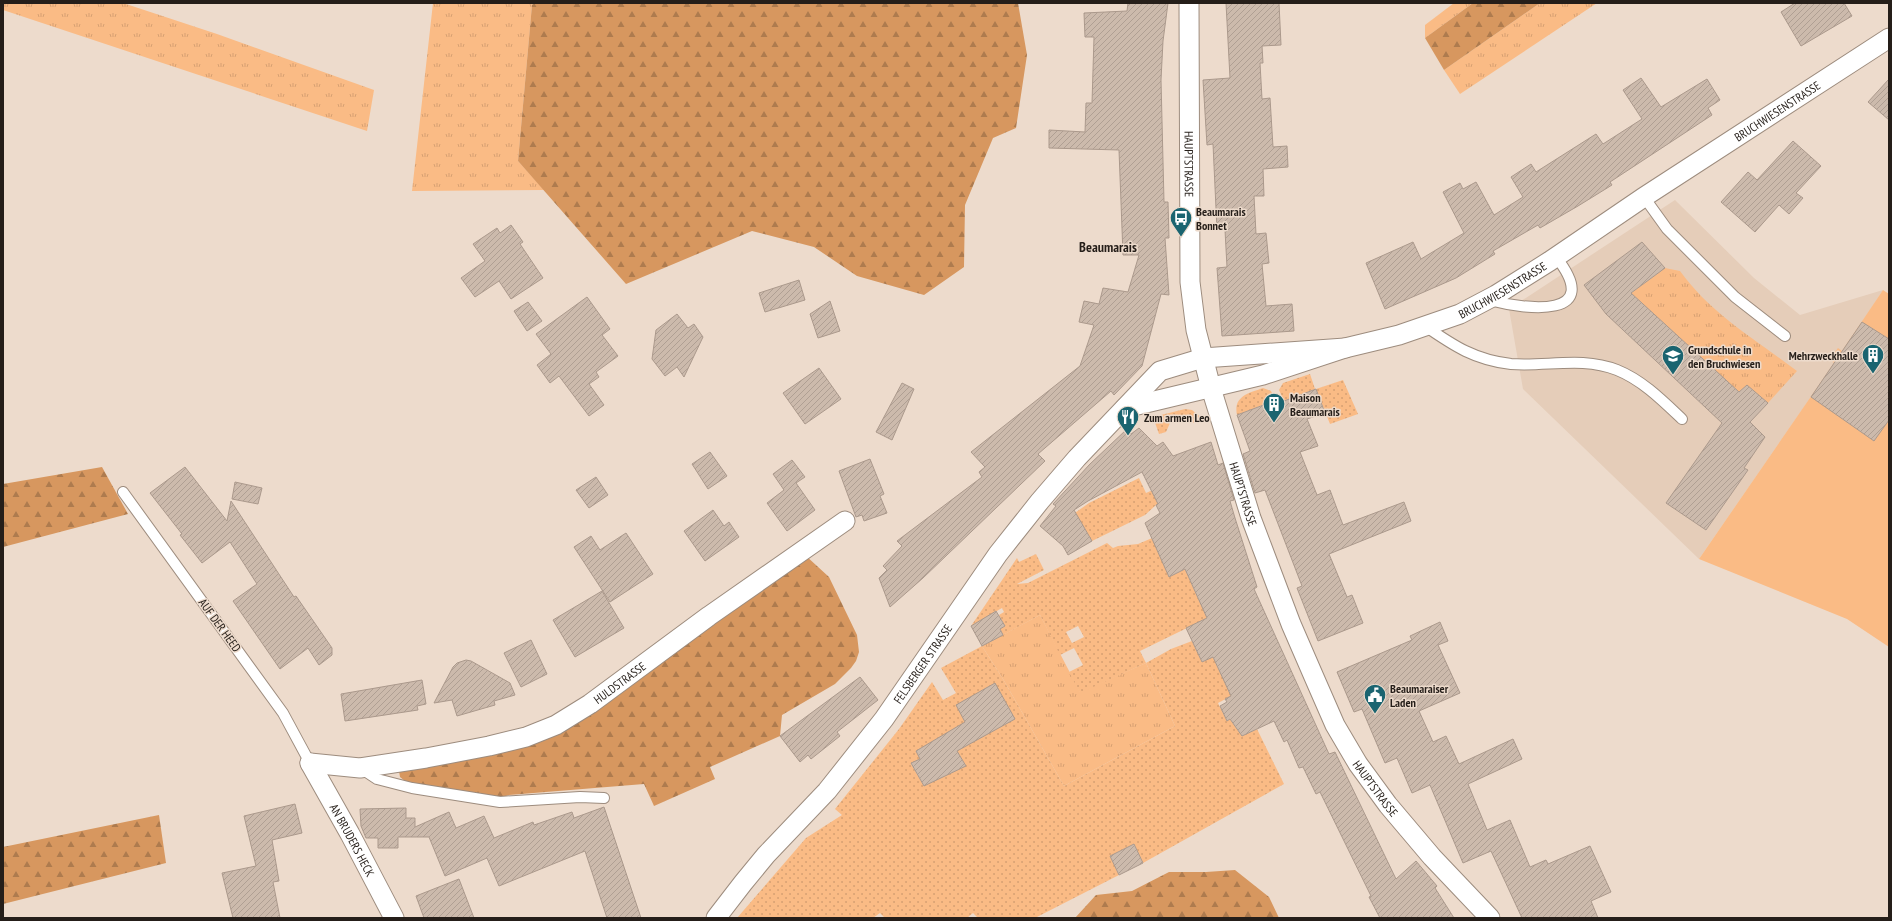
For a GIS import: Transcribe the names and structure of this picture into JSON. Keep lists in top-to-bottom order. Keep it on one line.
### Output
{"streets":{"street":["BRUCHWIESENSTRASSE","HAUPTSTRASSE","FELSBERGER STRASSE","HULDSTRASSE","AN BRUDERS HECK"],"lane":["AUF DER HEED"]},"crossings":[["BRUCHWIESENSTRASSE","HAUPTSTRASSE"],["BRUCHWIESENSTRASSE","FELSBERGER STRASSE"],["HAUPTSTRASSE","FELSBERGER STRASSE"],["AUF DER HEED","HULDSTRASSE"],["AUF DER HEED","AN BRUDERS HECK"],["HULDSTRASSE","AN BRUDERS HECK"]],"districts":["Beaumarais"],"places":{"bus stop":["Beaumarais Bonnet"],"building":["Mehrzweckhalle","Maison Beaumarais"],"school or university":["Grundschule in den Bruchwiesen"],"restaurant":["Zum armen Leo"],"public building":["Beaumaraiser Laden"]}}
